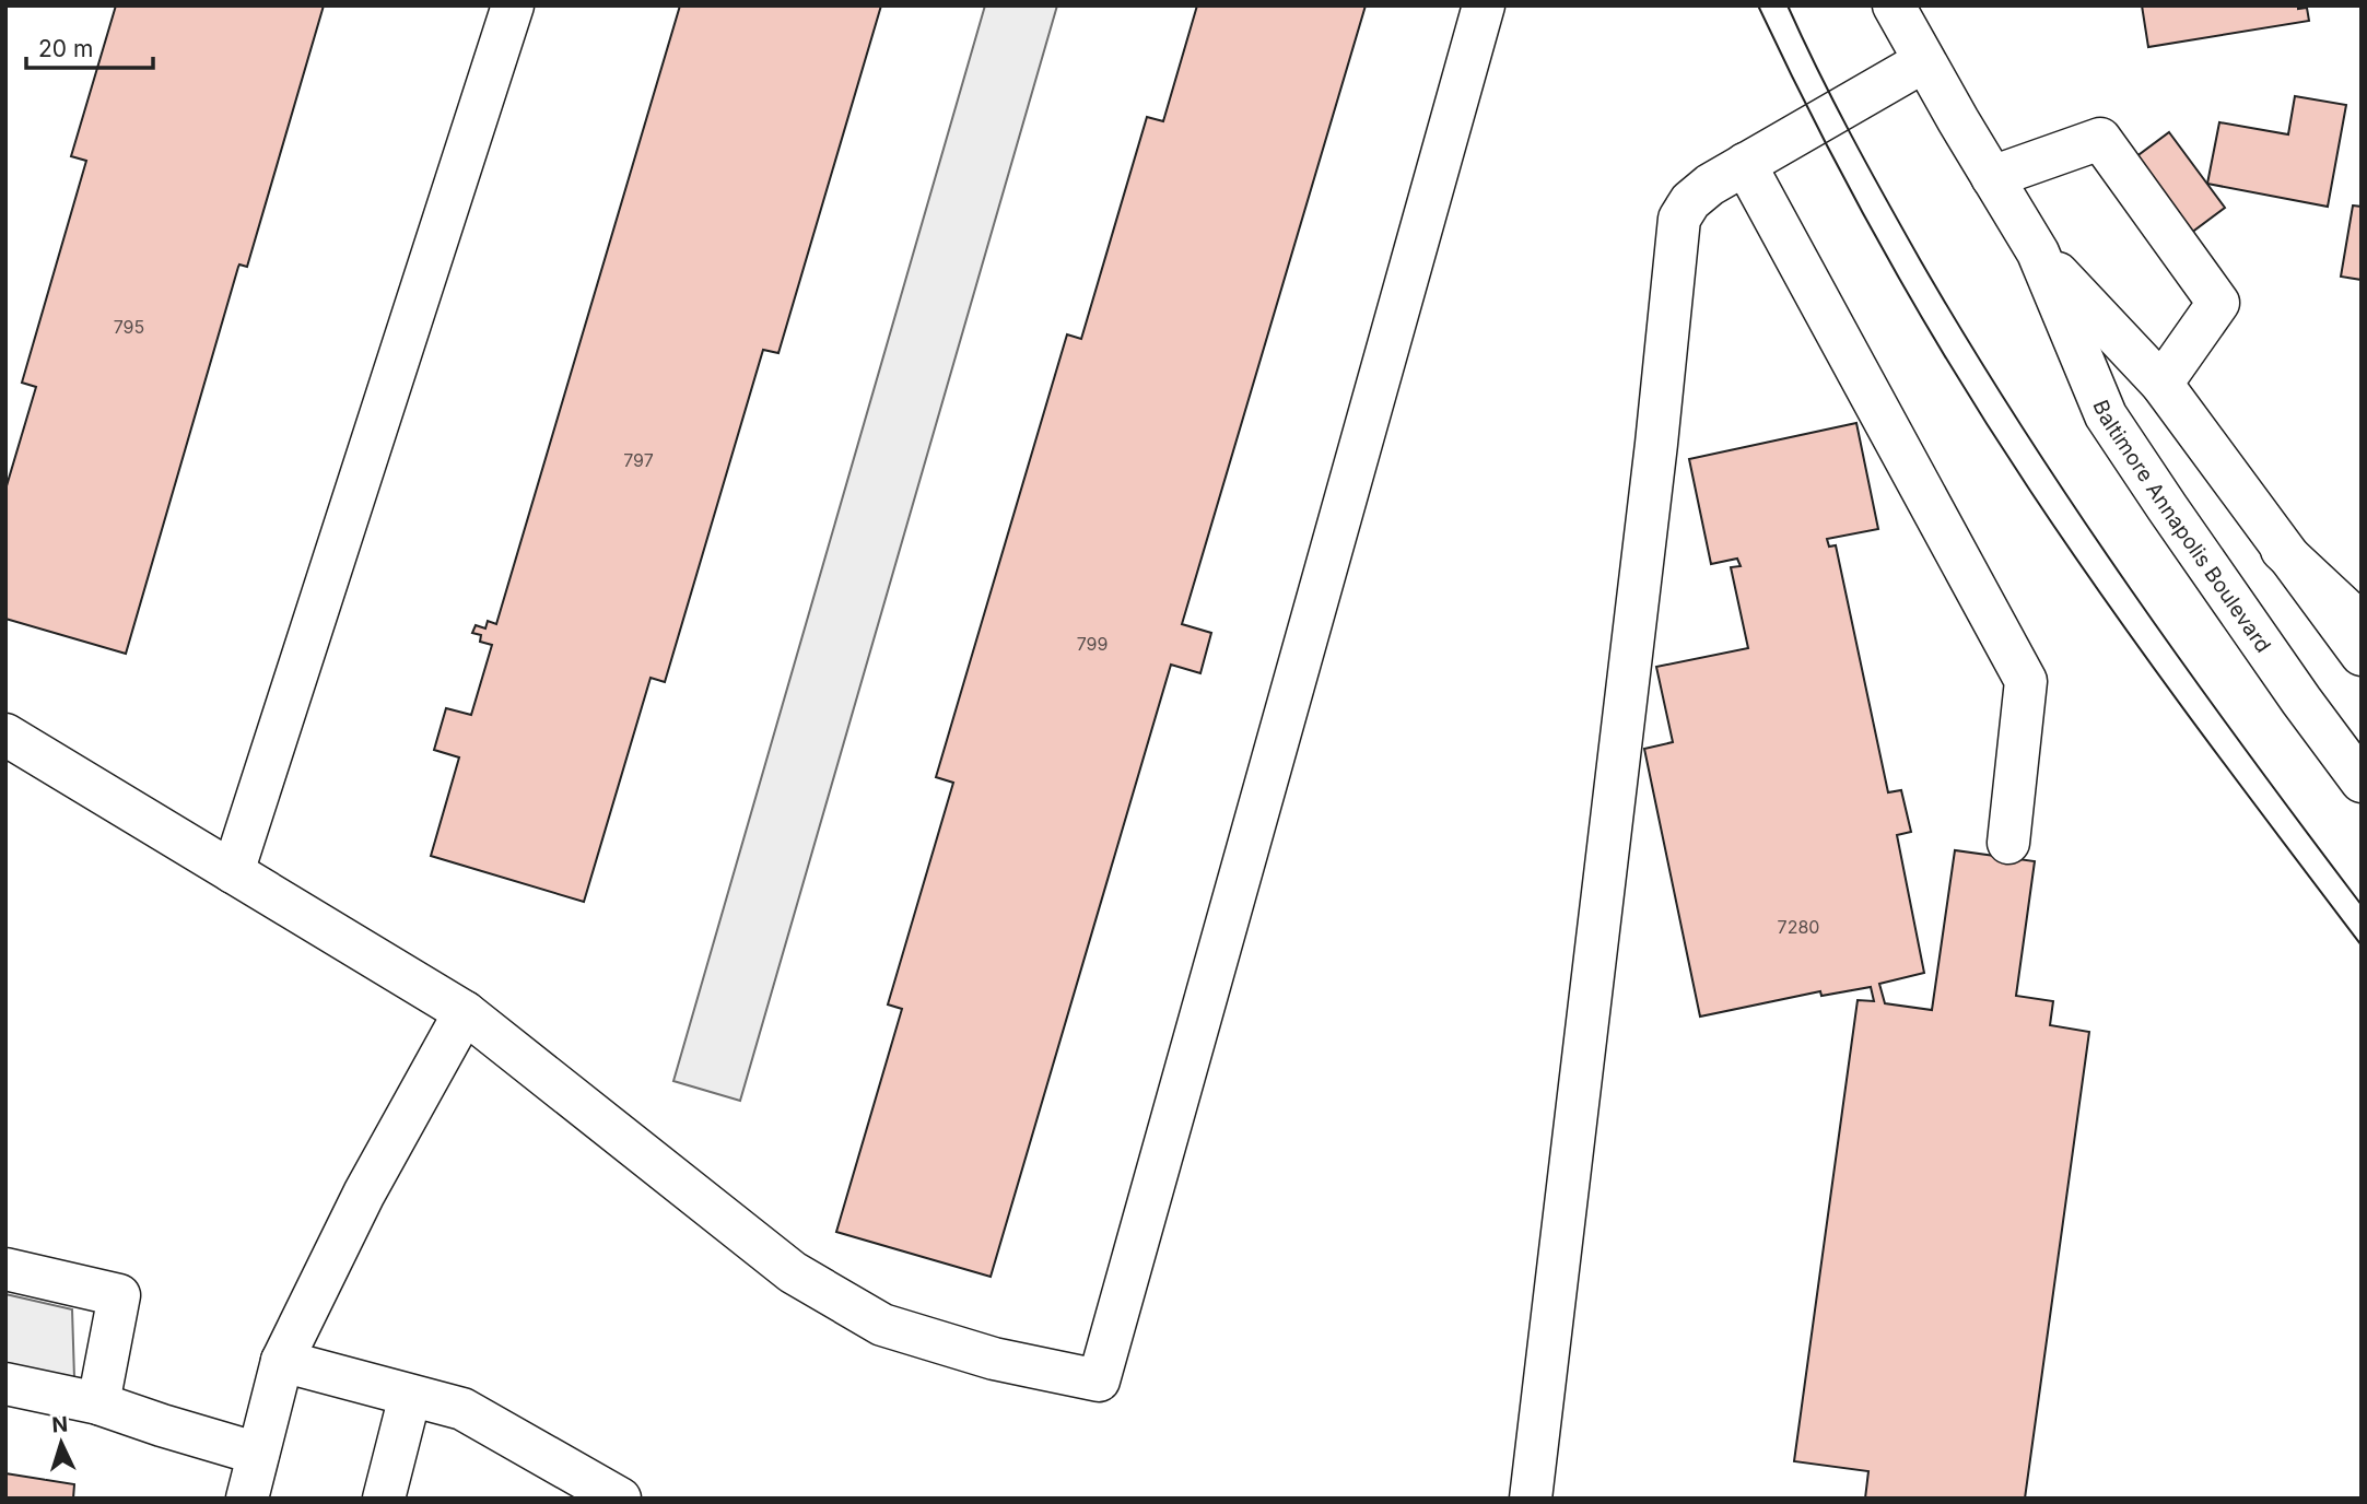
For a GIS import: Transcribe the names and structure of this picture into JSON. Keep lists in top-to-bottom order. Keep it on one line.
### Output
{"streets":{"main road":["Baltimore Annapolis Boulevard"]},"house_numbers":["795","797","799","7280"],"scale_bar":"20 m","north":"top"}
